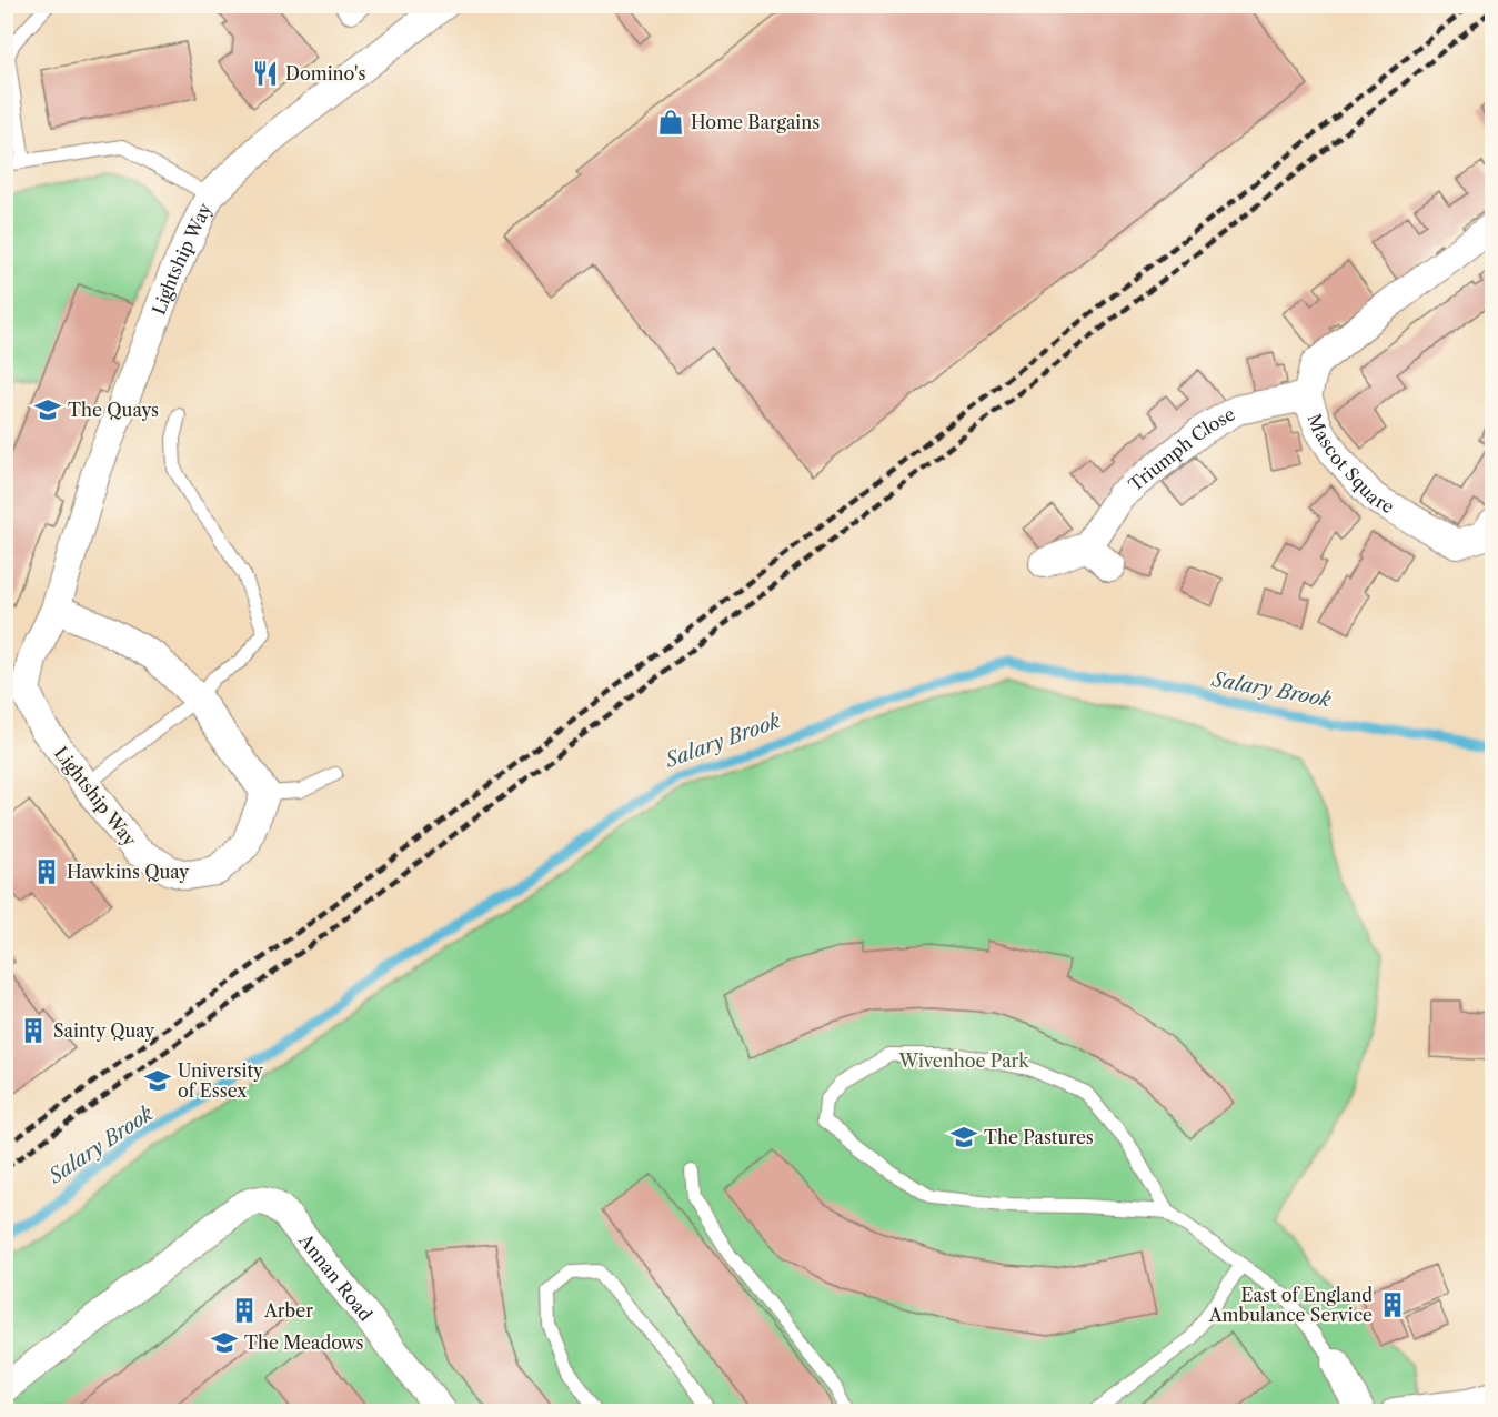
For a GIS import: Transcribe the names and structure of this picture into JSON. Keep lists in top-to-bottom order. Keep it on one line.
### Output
{"streets":{"street":["Lightship Way","Triumph Close","Mascot Square","Annan Road"]},"crossings":[["Triumph Close","Mascot Square"]],"water":["Salary Brook"],"parks":["Wivenhoe Park"],"places":{"restaurant":["Domino's"],"shop":["Home Bargains"],"school or university":["The Quays","University of Essex","The Pastures","The Meadows"],"building":["Hawkins Quay","Sainty Quay","East of England Ambulance Service","Arber"]}}
